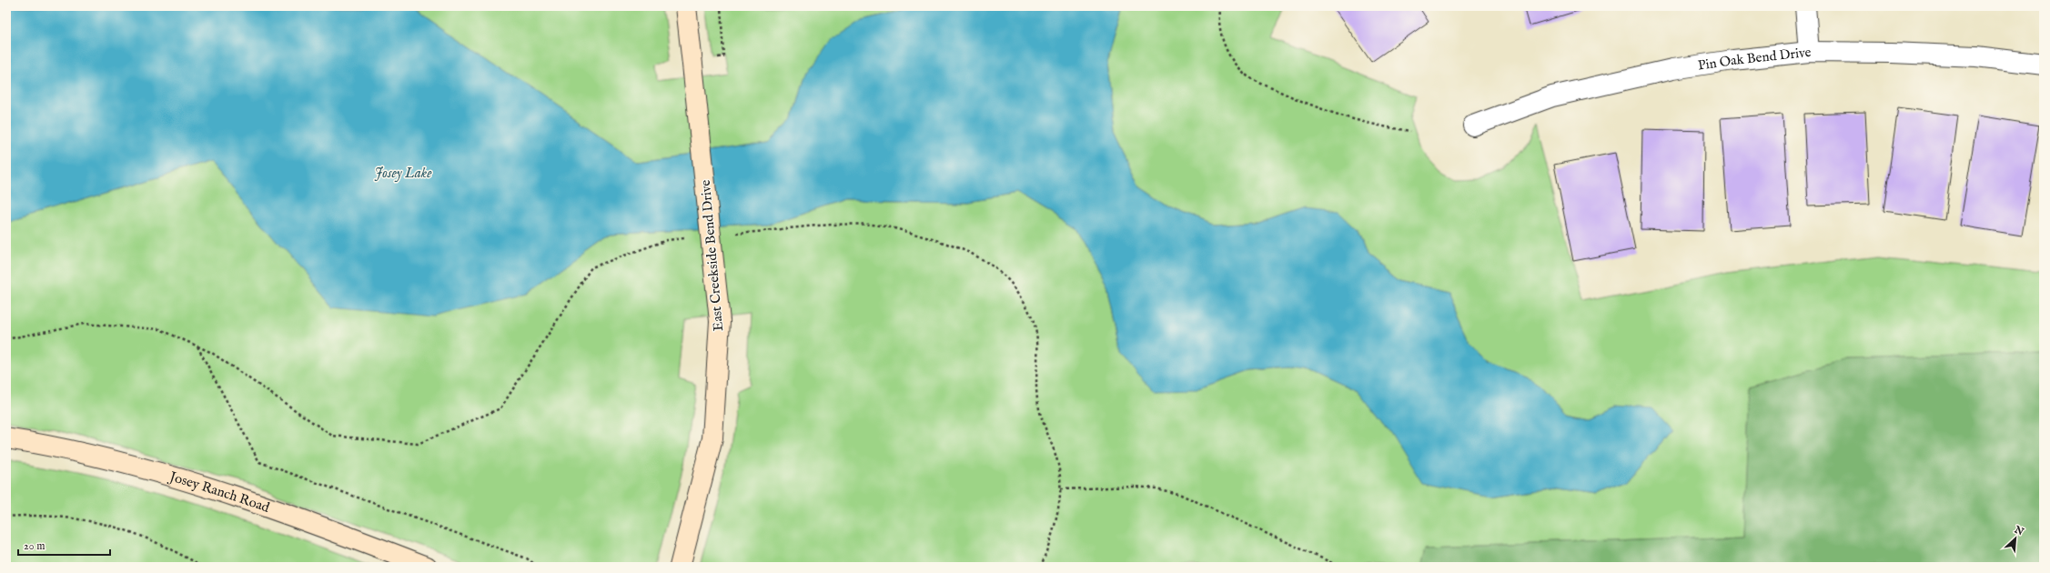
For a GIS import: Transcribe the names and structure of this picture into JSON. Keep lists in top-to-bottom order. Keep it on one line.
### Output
{"streets":{"street":["Pin Oak Bend Drive","East Creekside Bend Drive","Josey Ranch Road"]},"water":["Josey Lake"],"scale_bar":"20 m","north":"top right"}
